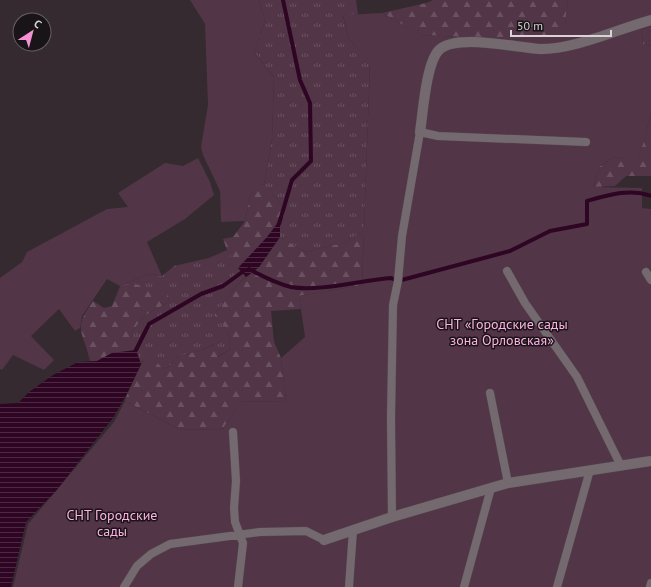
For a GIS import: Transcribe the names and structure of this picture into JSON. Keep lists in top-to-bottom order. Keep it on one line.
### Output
{"parks":["СНТ «Городские сады зона Орловская»","СНТ Городские сады"],"scale_bar":"50 m","north":"top right"}
